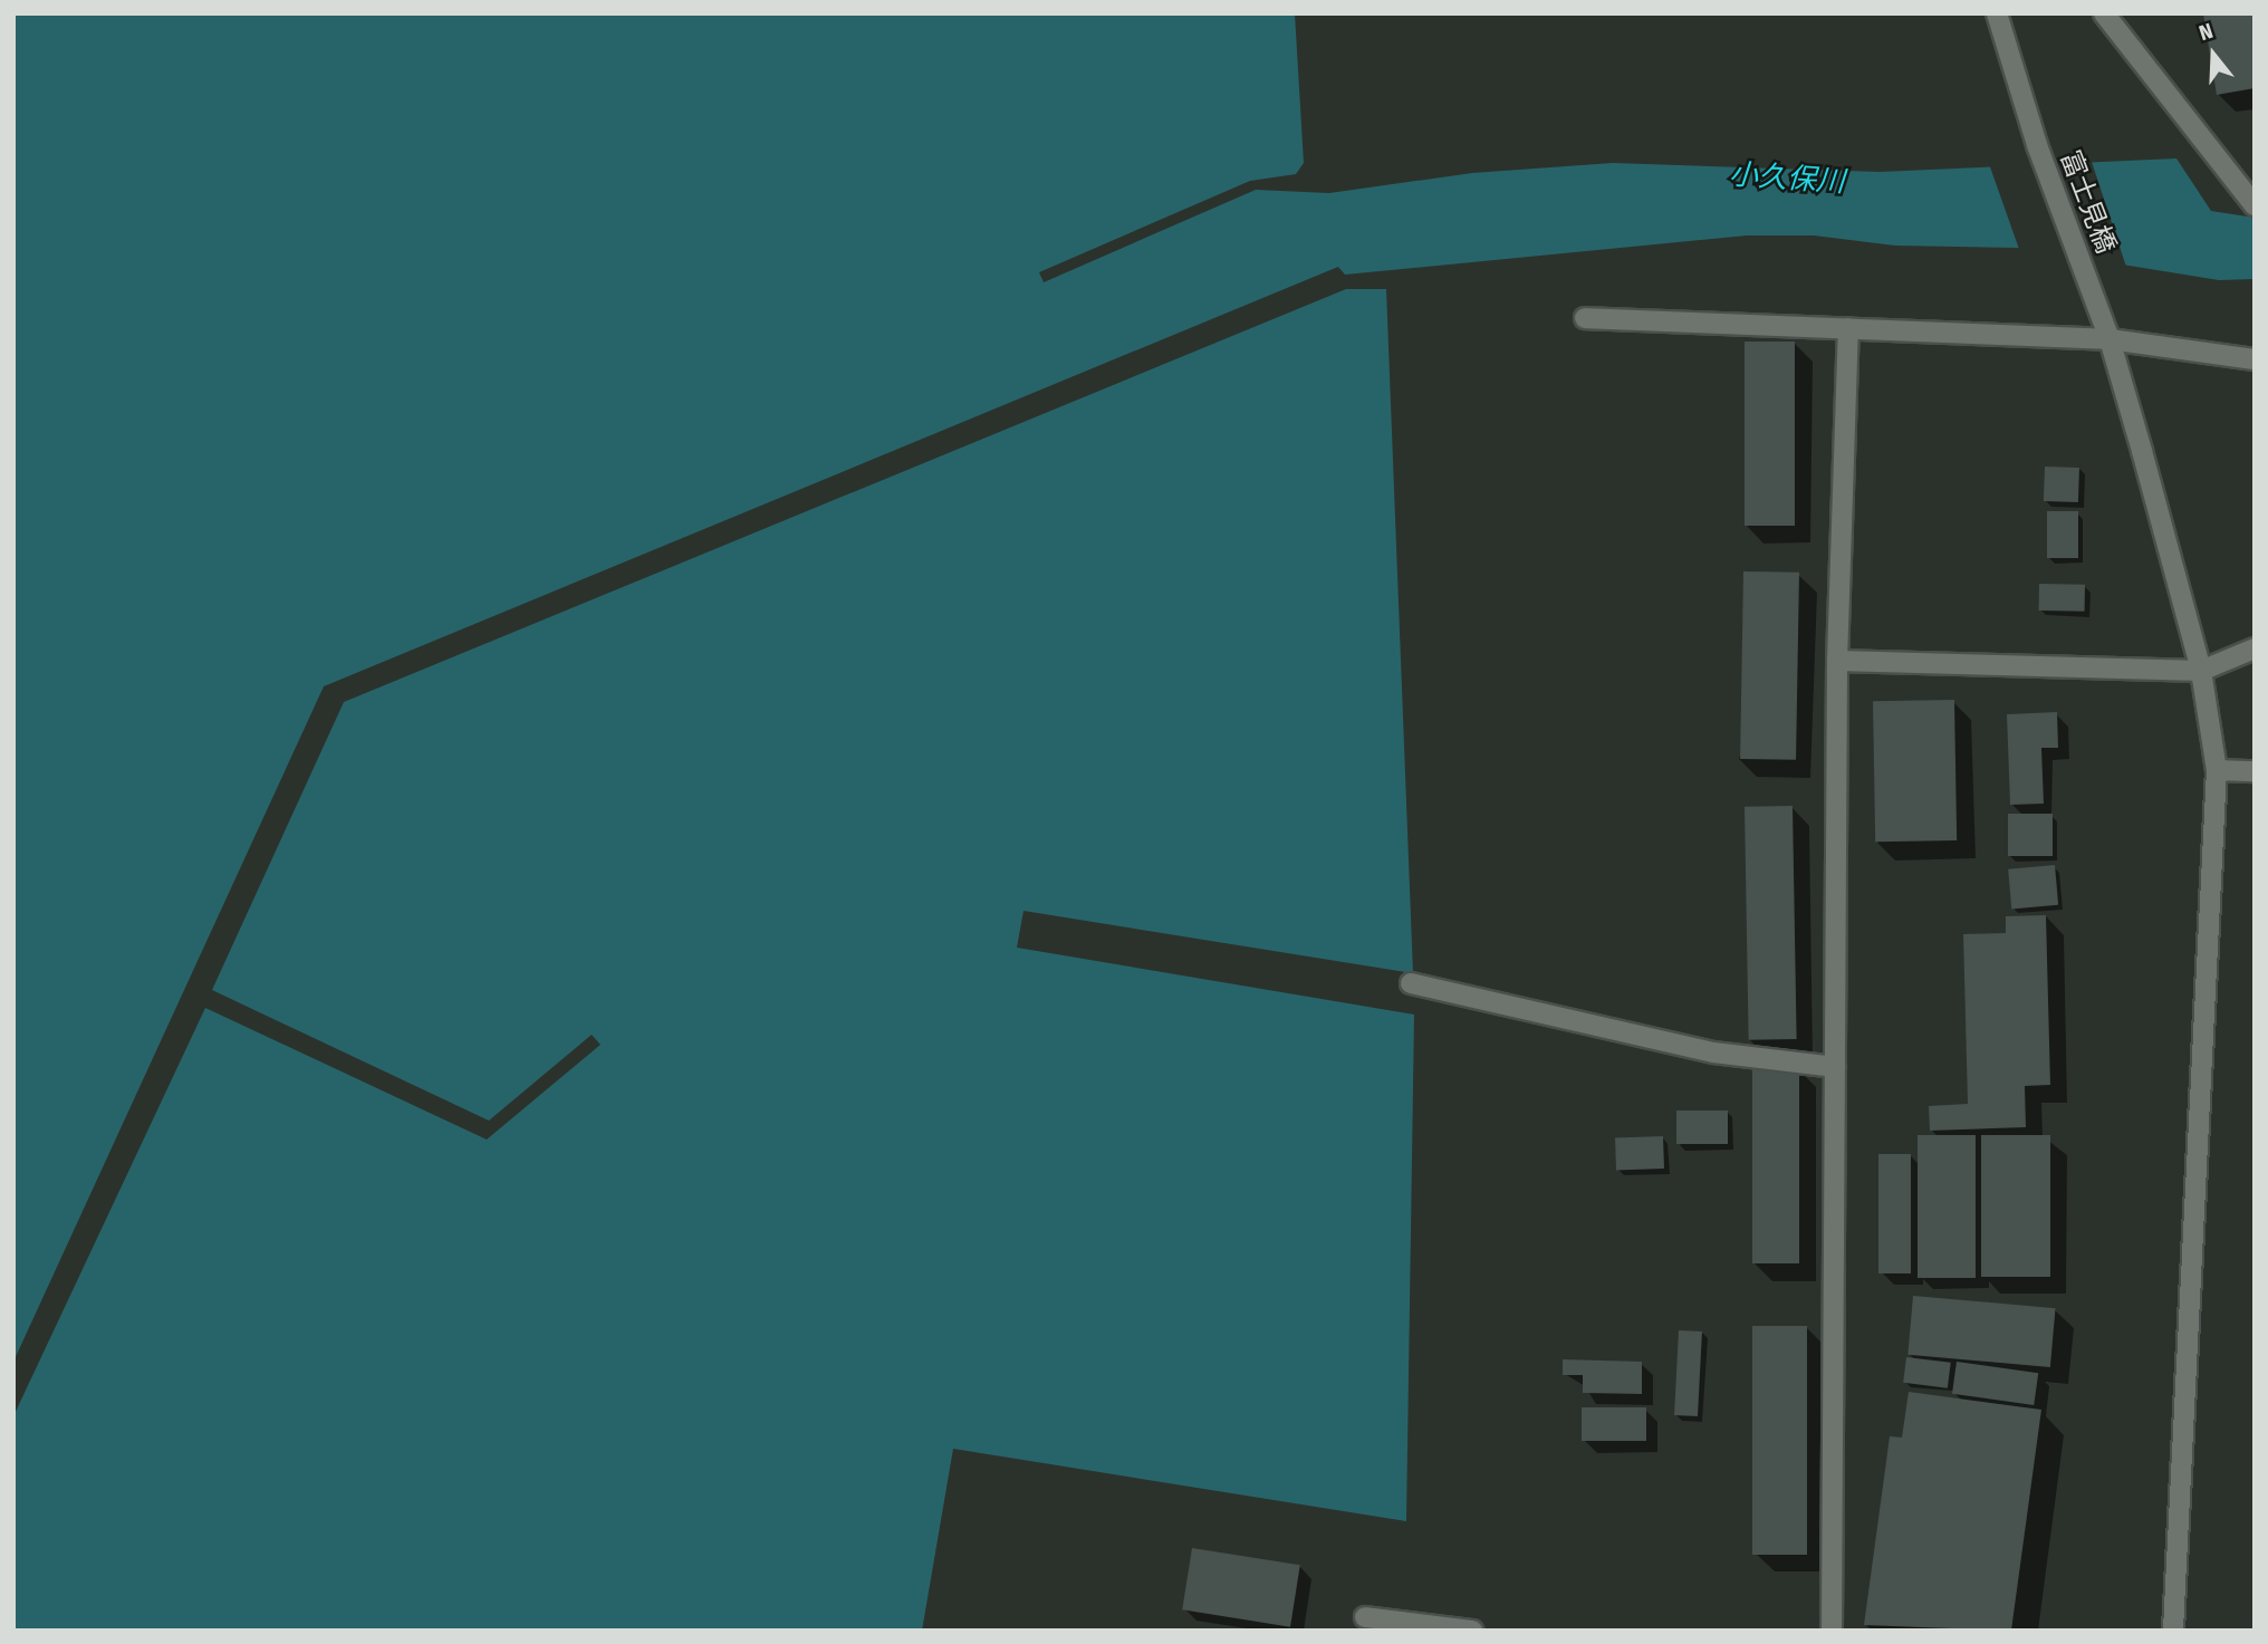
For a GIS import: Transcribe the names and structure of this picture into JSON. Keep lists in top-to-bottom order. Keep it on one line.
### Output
{"streets":{"street":["富士見橋"]},"water":["小久保川"],"north":"top"}
